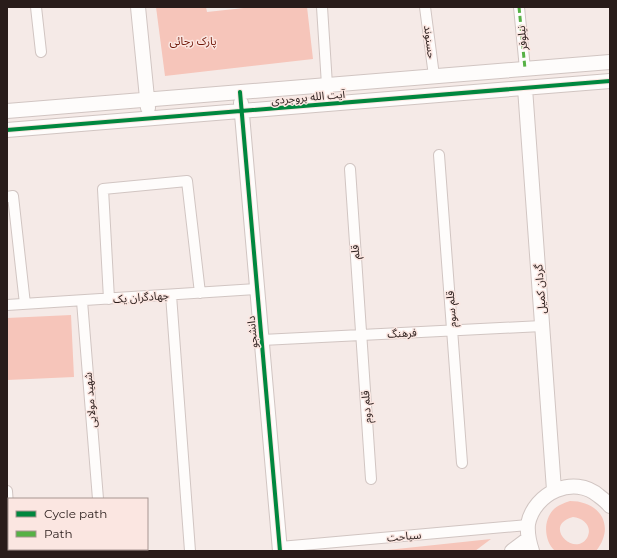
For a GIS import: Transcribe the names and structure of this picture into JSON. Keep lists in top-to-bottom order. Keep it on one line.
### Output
{"streets":{"street":["نیلوفر","حسنوند","آیت الله بروجردی","قلم","گردان کمیل","جهادگران یک","قلم سوم","دانشجو","فرهنگ","شهید مولایی","قلم دوم","سیاحت"]},"crossings":[["نیلوفر","آیت الله بروجردی"],["حسنوند","آیت الله بروجردی"],["آیت الله بروجردی","گردان کمیل"],["آیت الله بروجردی","دانشجو"],["قلم","فرهنگ"],["قلم","قلم دوم"],["گردان کمیل","فرهنگ"],["جهادگران یک","دانشجو"],["جهادگران یک","شهید مولایی"],["قلم سوم","فرهنگ"],["دانشجو","فرهنگ"],["دانشجو","سیاحت"],["فرهنگ","قلم دوم"]],"parks":["پارک رجائی"],"legend":["Cycle path","Path"]}
